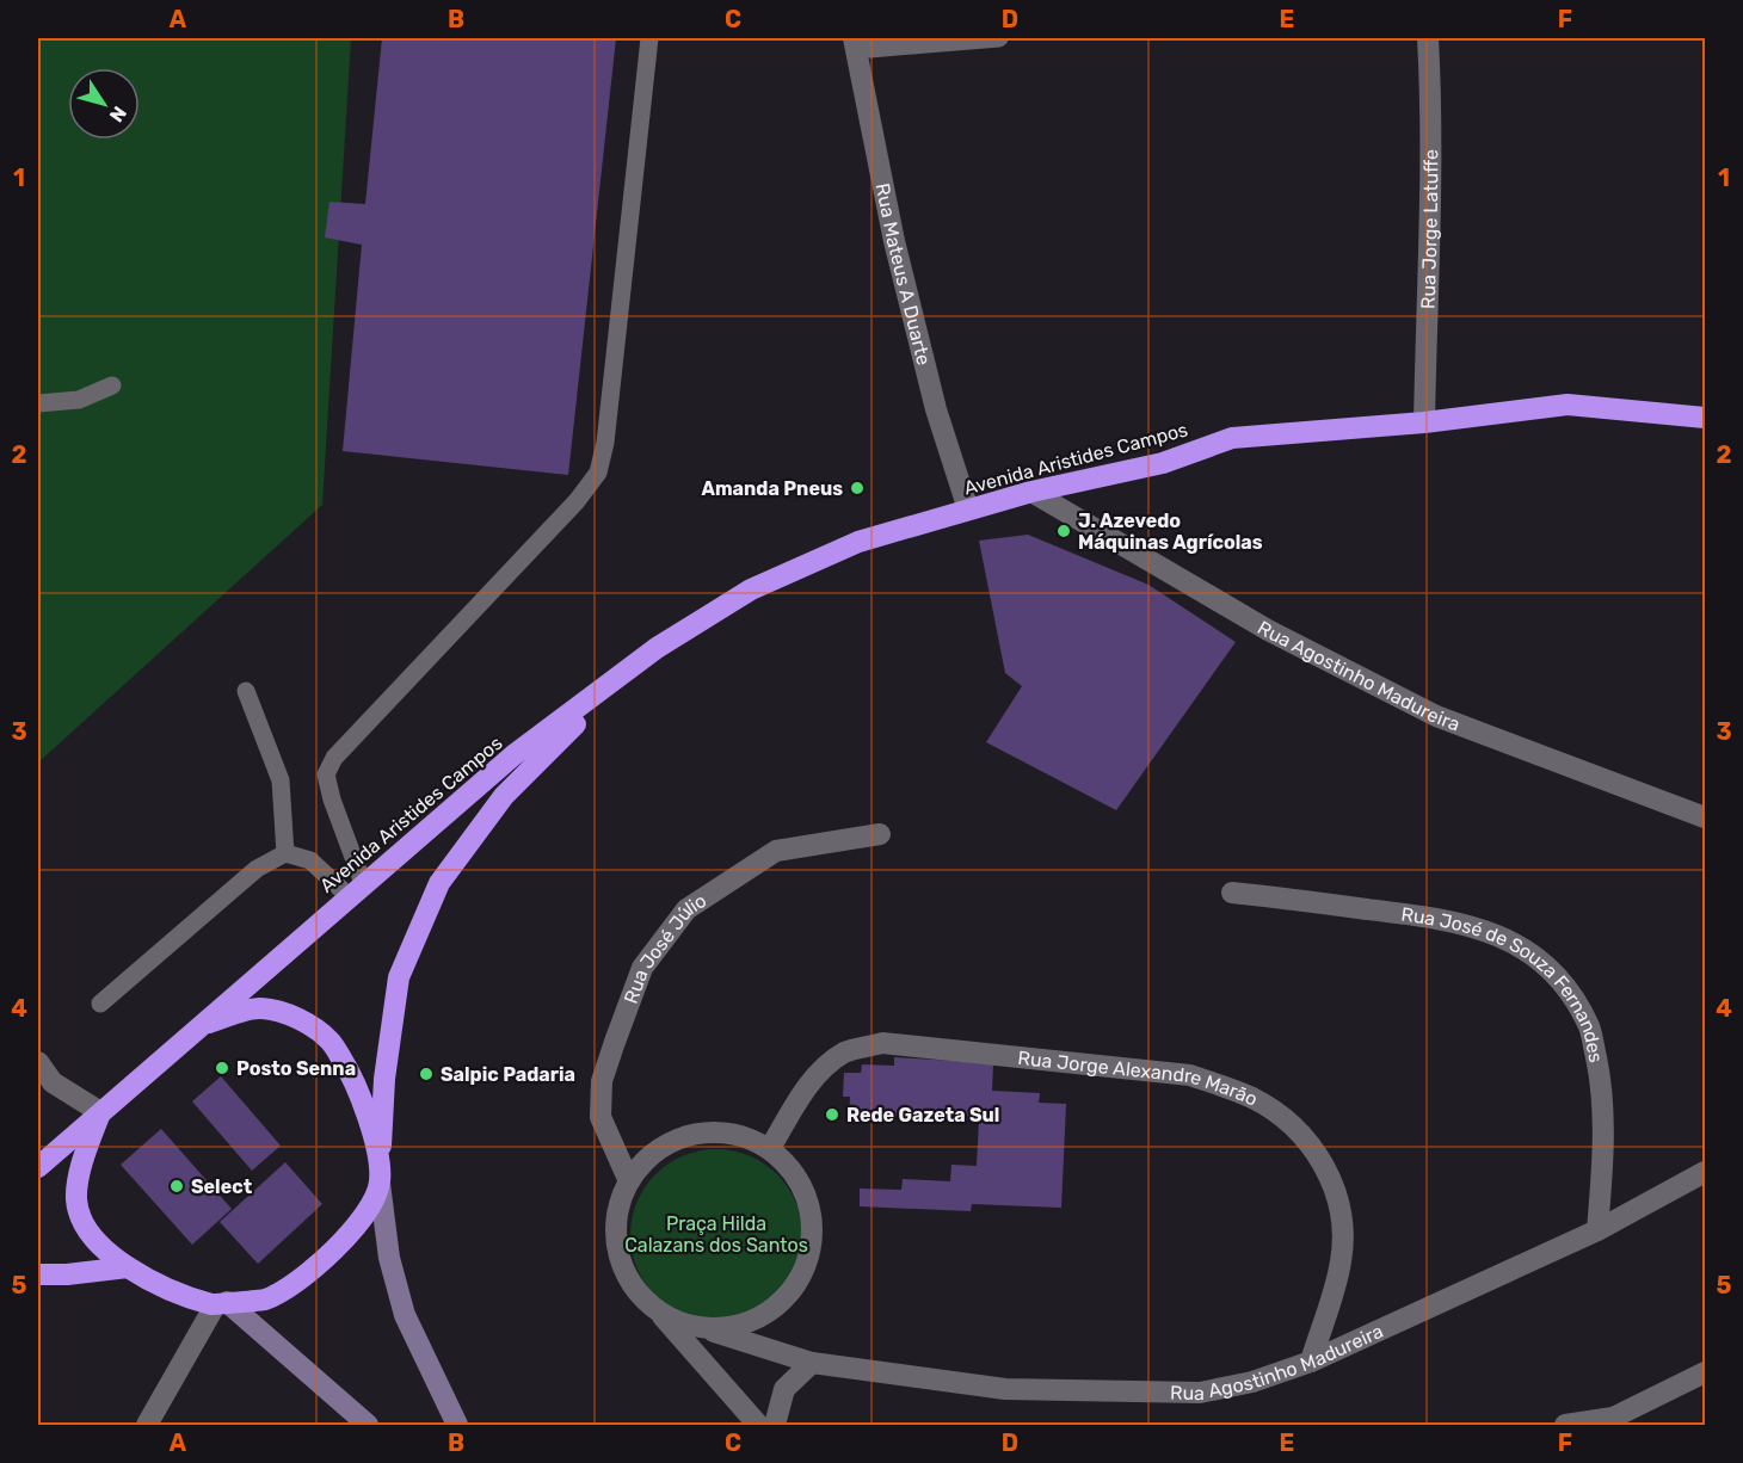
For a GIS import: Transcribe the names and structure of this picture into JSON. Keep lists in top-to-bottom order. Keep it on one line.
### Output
{"streets":{"highway":["Avenida Aristides Campos"],"street":["Rua Jorge Latuffe","Rua Mateus A Duarte","Rua Agostinho Madureira","Rua José Júlio","Rua José de Souza Fernandes","Rua Jorge Alexandre Marão"]},"crossings":[["Rua Jorge Latuffe","Avenida Aristides Campos"],["Rua Mateus A Duarte","Avenida Aristides Campos"],["Avenida Aristides Campos","Rua Agostinho Madureira"],["Rua Agostinho Madureira","Rua José Júlio"],["Rua Agostinho Madureira","Rua José de Souza Fernandes"],["Rua Agostinho Madureira","Rua Jorge Alexandre Marão"],["Rua José Júlio","Rua Jorge Alexandre Marão"]],"parks":["Praça Hilda Calazans dos Santos"],"places":["Amanda Pneus","J. Azevedo Máquinas Agrícolas","Posto Senna","Salpic Padaria","Rede Gazeta Sul","Select"],"north":"bottom right","grid":{"columns":["A","B","C","D","E","F"],"rows":["1","2","3","4","5"]}}
